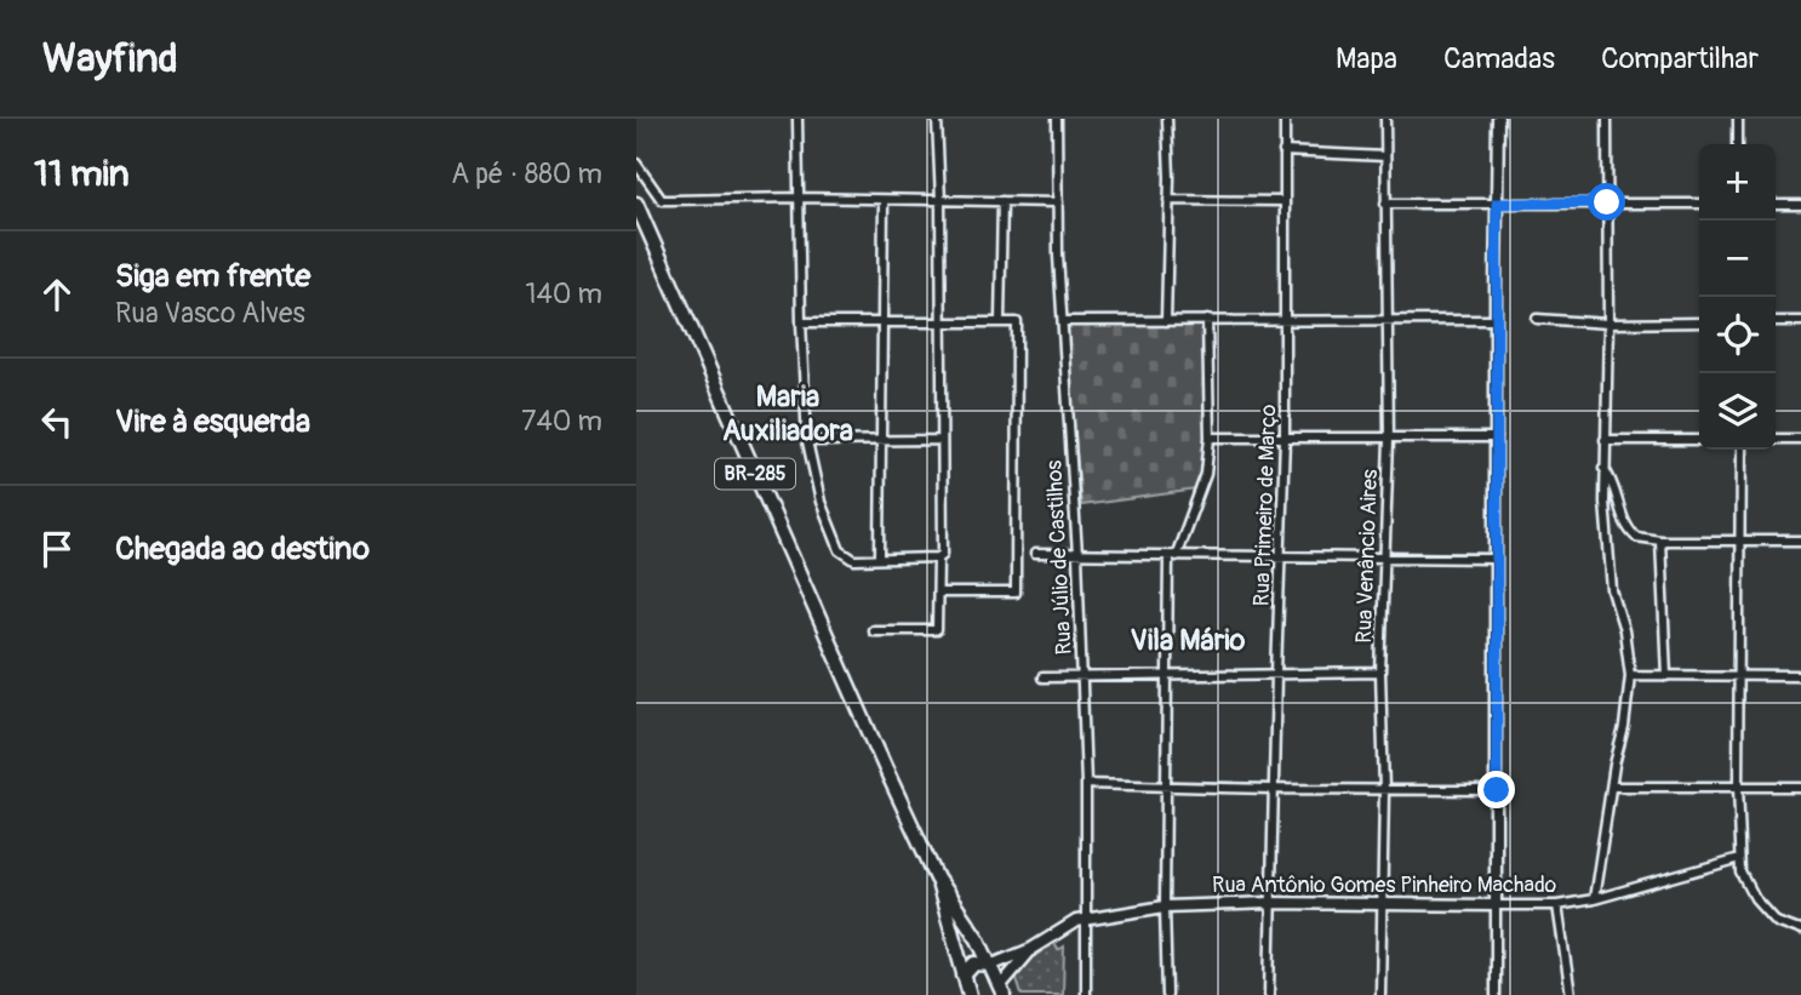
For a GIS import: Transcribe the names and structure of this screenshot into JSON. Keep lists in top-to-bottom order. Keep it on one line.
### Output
{"streets":{"highway":["BR-285"],"main road":["Rua Antônio Gomes Pinheiro Machado"],"street":["Rua Primeiro de Março","Rua Venâncio Aires","Rua Júlio de Castilhos"]},"crossings":[["BR-285","Rua Antônio Gomes Pinheiro Machado"],["Rua Primeiro de Março","Rua Antônio Gomes Pinheiro Machado"],["Rua Venâncio Aires","Rua Antônio Gomes Pinheiro Machado"],["Rua Júlio de Castilhos","Rua Antônio Gomes Pinheiro Machado"]],"districts":["Maria Auxiliadora","Vila Mário"],"page":{"header":"Wayfind","nav":["Mapa","Camadas","Compartilhar"],"heading":["11 min","A pé · 880 m"],"map_buttons":["+","−"],"list":[["Siga em frente","Rua Vasco Alves","140 m"],["Vire à esquerda","740 m"],"Chegada ao destino"]}}
